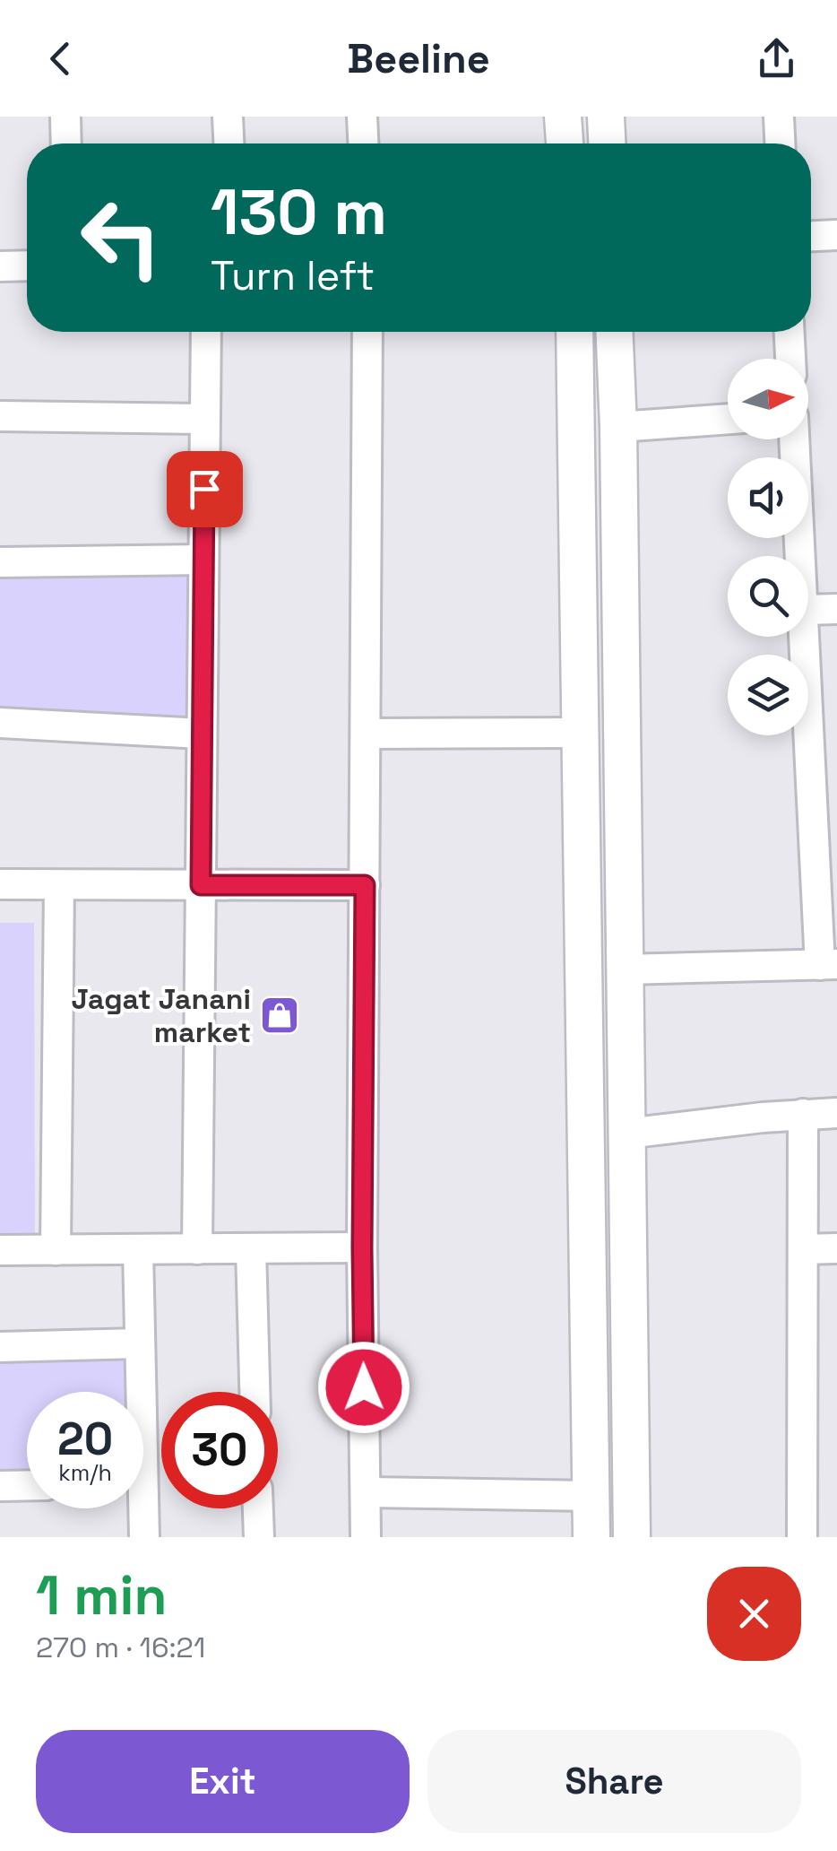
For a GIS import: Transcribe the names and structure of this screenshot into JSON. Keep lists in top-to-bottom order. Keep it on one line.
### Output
{"places":{"shop":["Jagat Janani market"]},"north":"right","page":{"header":"Beeline","turn":["130 m","Turn left"],"speed":"20 km/h","limit":"30","heading":["1 min","270 m · 16:21"],"buttons":["Exit","Share"]}}
